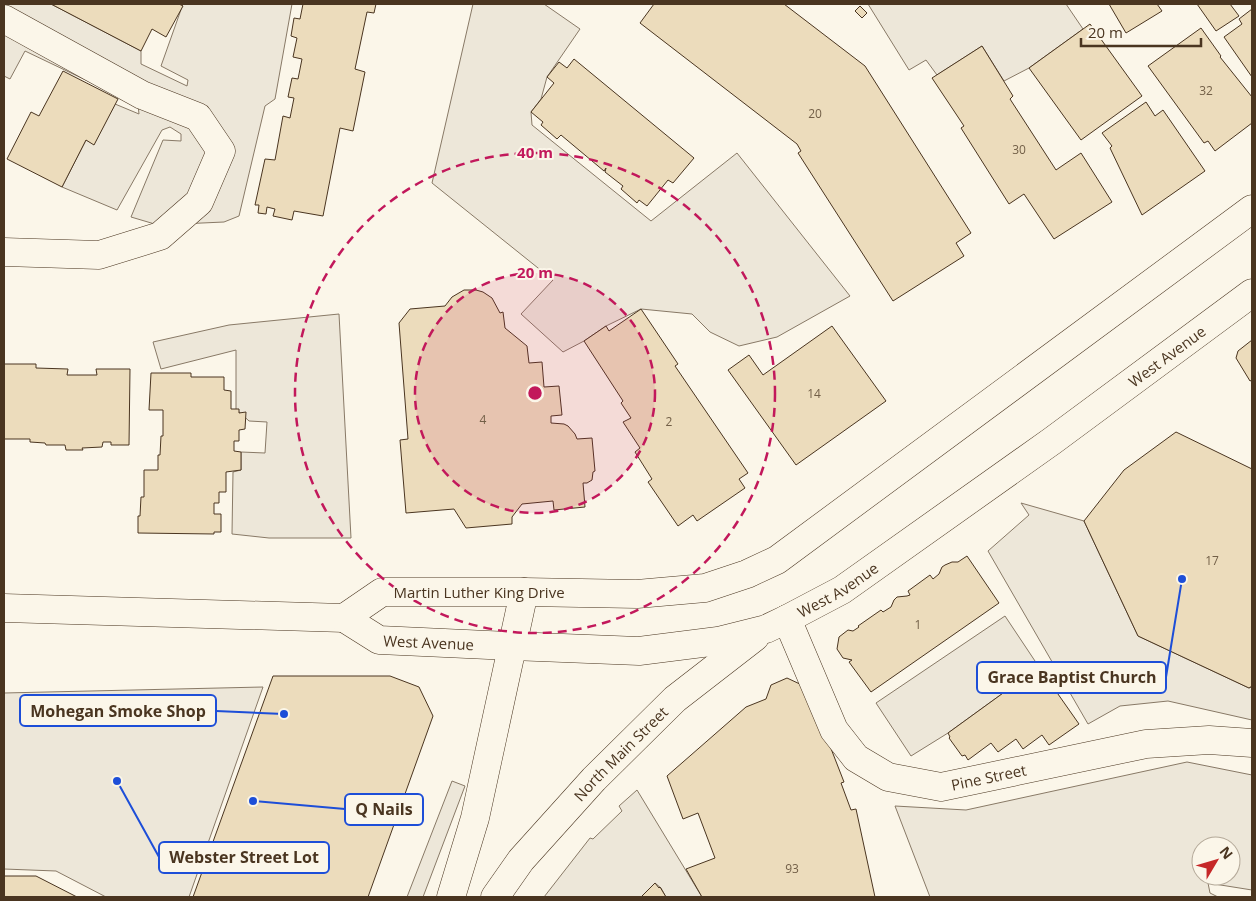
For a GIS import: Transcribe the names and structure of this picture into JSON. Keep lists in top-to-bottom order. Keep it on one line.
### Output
{"streets":{"main road":["West Avenue","Martin Luther King Drive","North Main Street","Pine Street"]},"crossings":[["West Avenue","Martin Luther King Drive"],["West Avenue","North Main Street"],["West Avenue","Pine Street"],["North Main Street","Pine Street"]],"places":["Grace Baptist Church","Mohegan Smoke Shop","Webster Street Lot","Q Nails"],"house_numbers":["32","20","30","14","4","2","17","1","93"],"scale_bar":"20 m","north":"top right","rings":["40 m","20 m"]}
